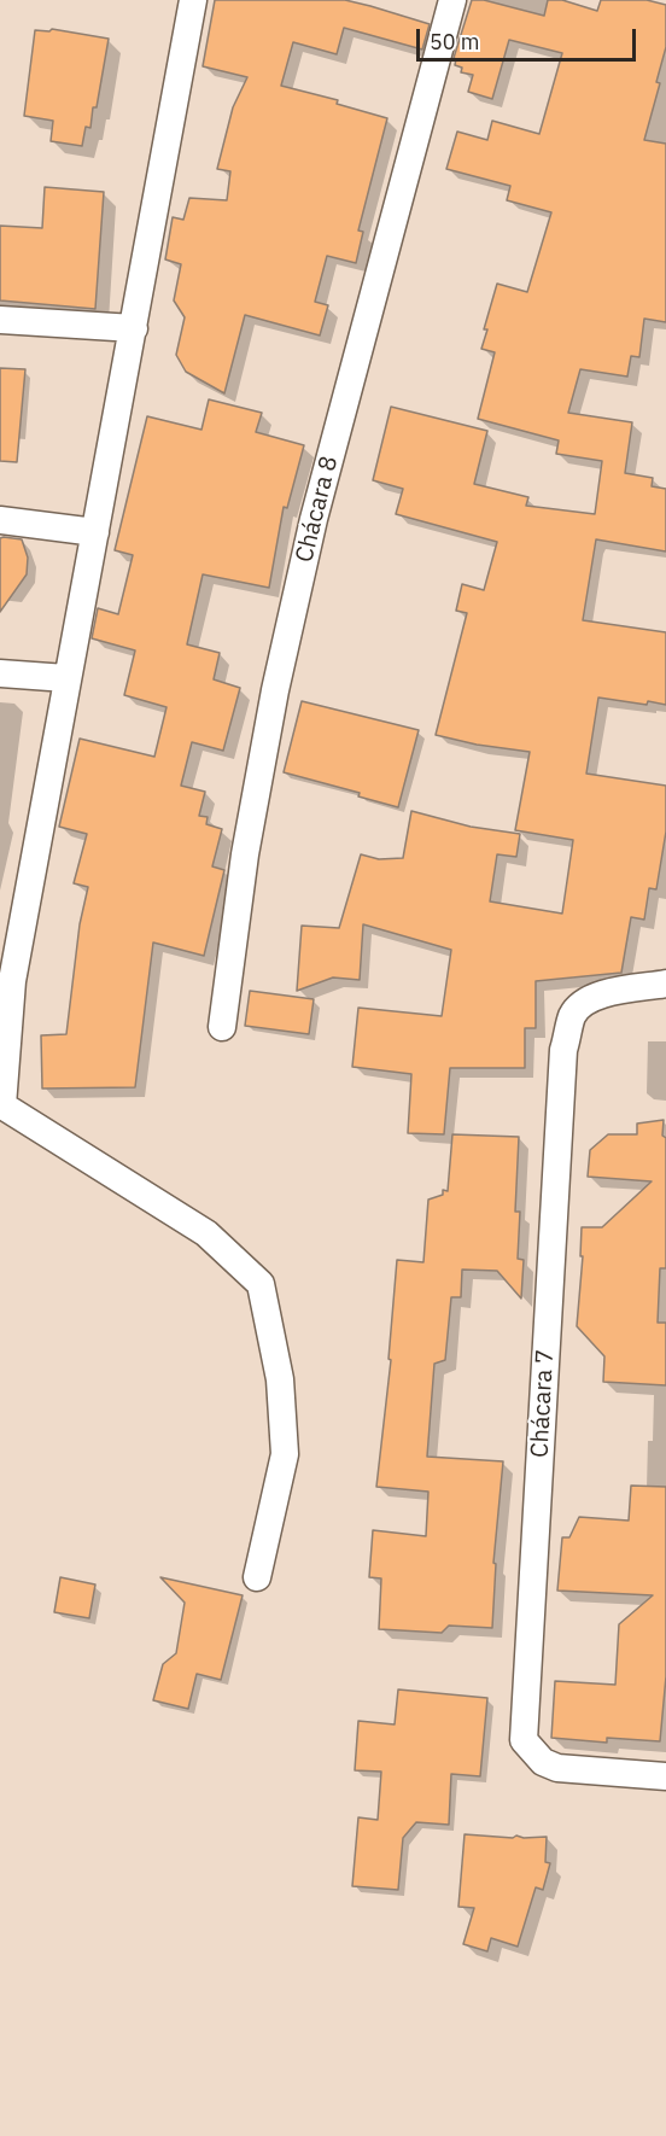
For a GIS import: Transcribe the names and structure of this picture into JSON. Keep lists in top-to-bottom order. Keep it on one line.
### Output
{"streets":{"street":["Chácara 8","Chácara 7"]},"scale_bar":"50 m"}
